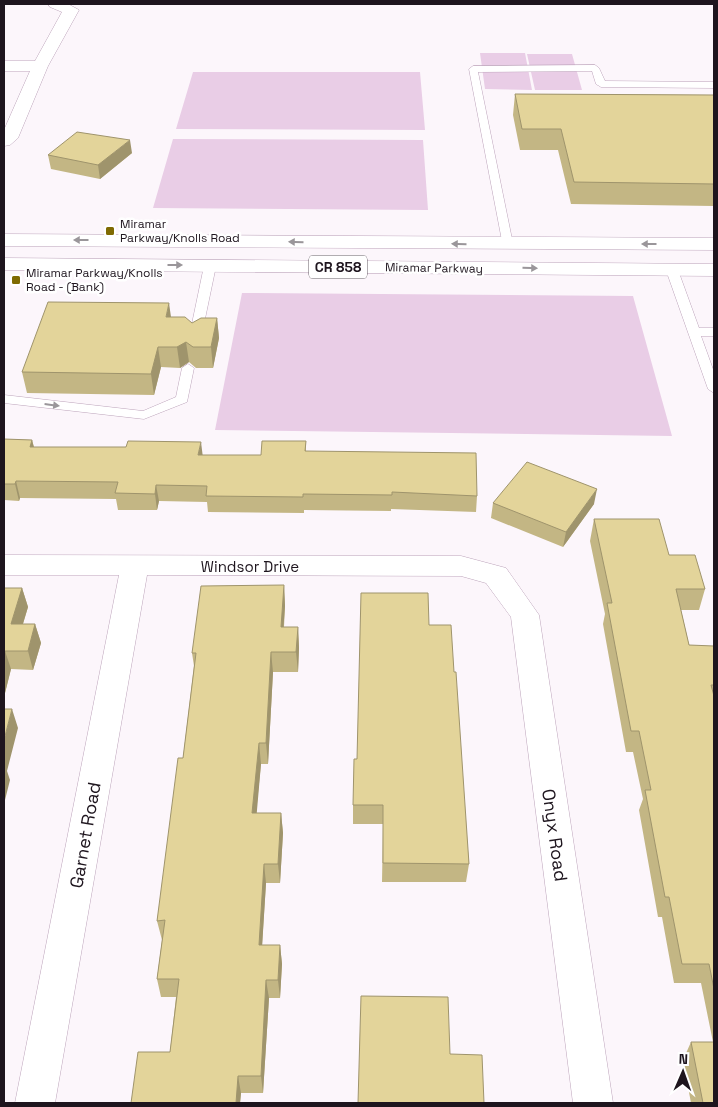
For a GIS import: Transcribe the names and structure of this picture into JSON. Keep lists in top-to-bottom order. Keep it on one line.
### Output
{"streets":{"street":["CR 858","Miramar Parkway","Windsor Drive","Garnet Road","Onyx Road"]},"crossings":[["Windsor Drive","Garnet Road"],["Windsor Drive","Onyx Road"]],"places":{"transit":["Miramar Parkway/Knolls Road","Miramar Parkway/Knolls Road - (Bank)"]},"north":"top"}
